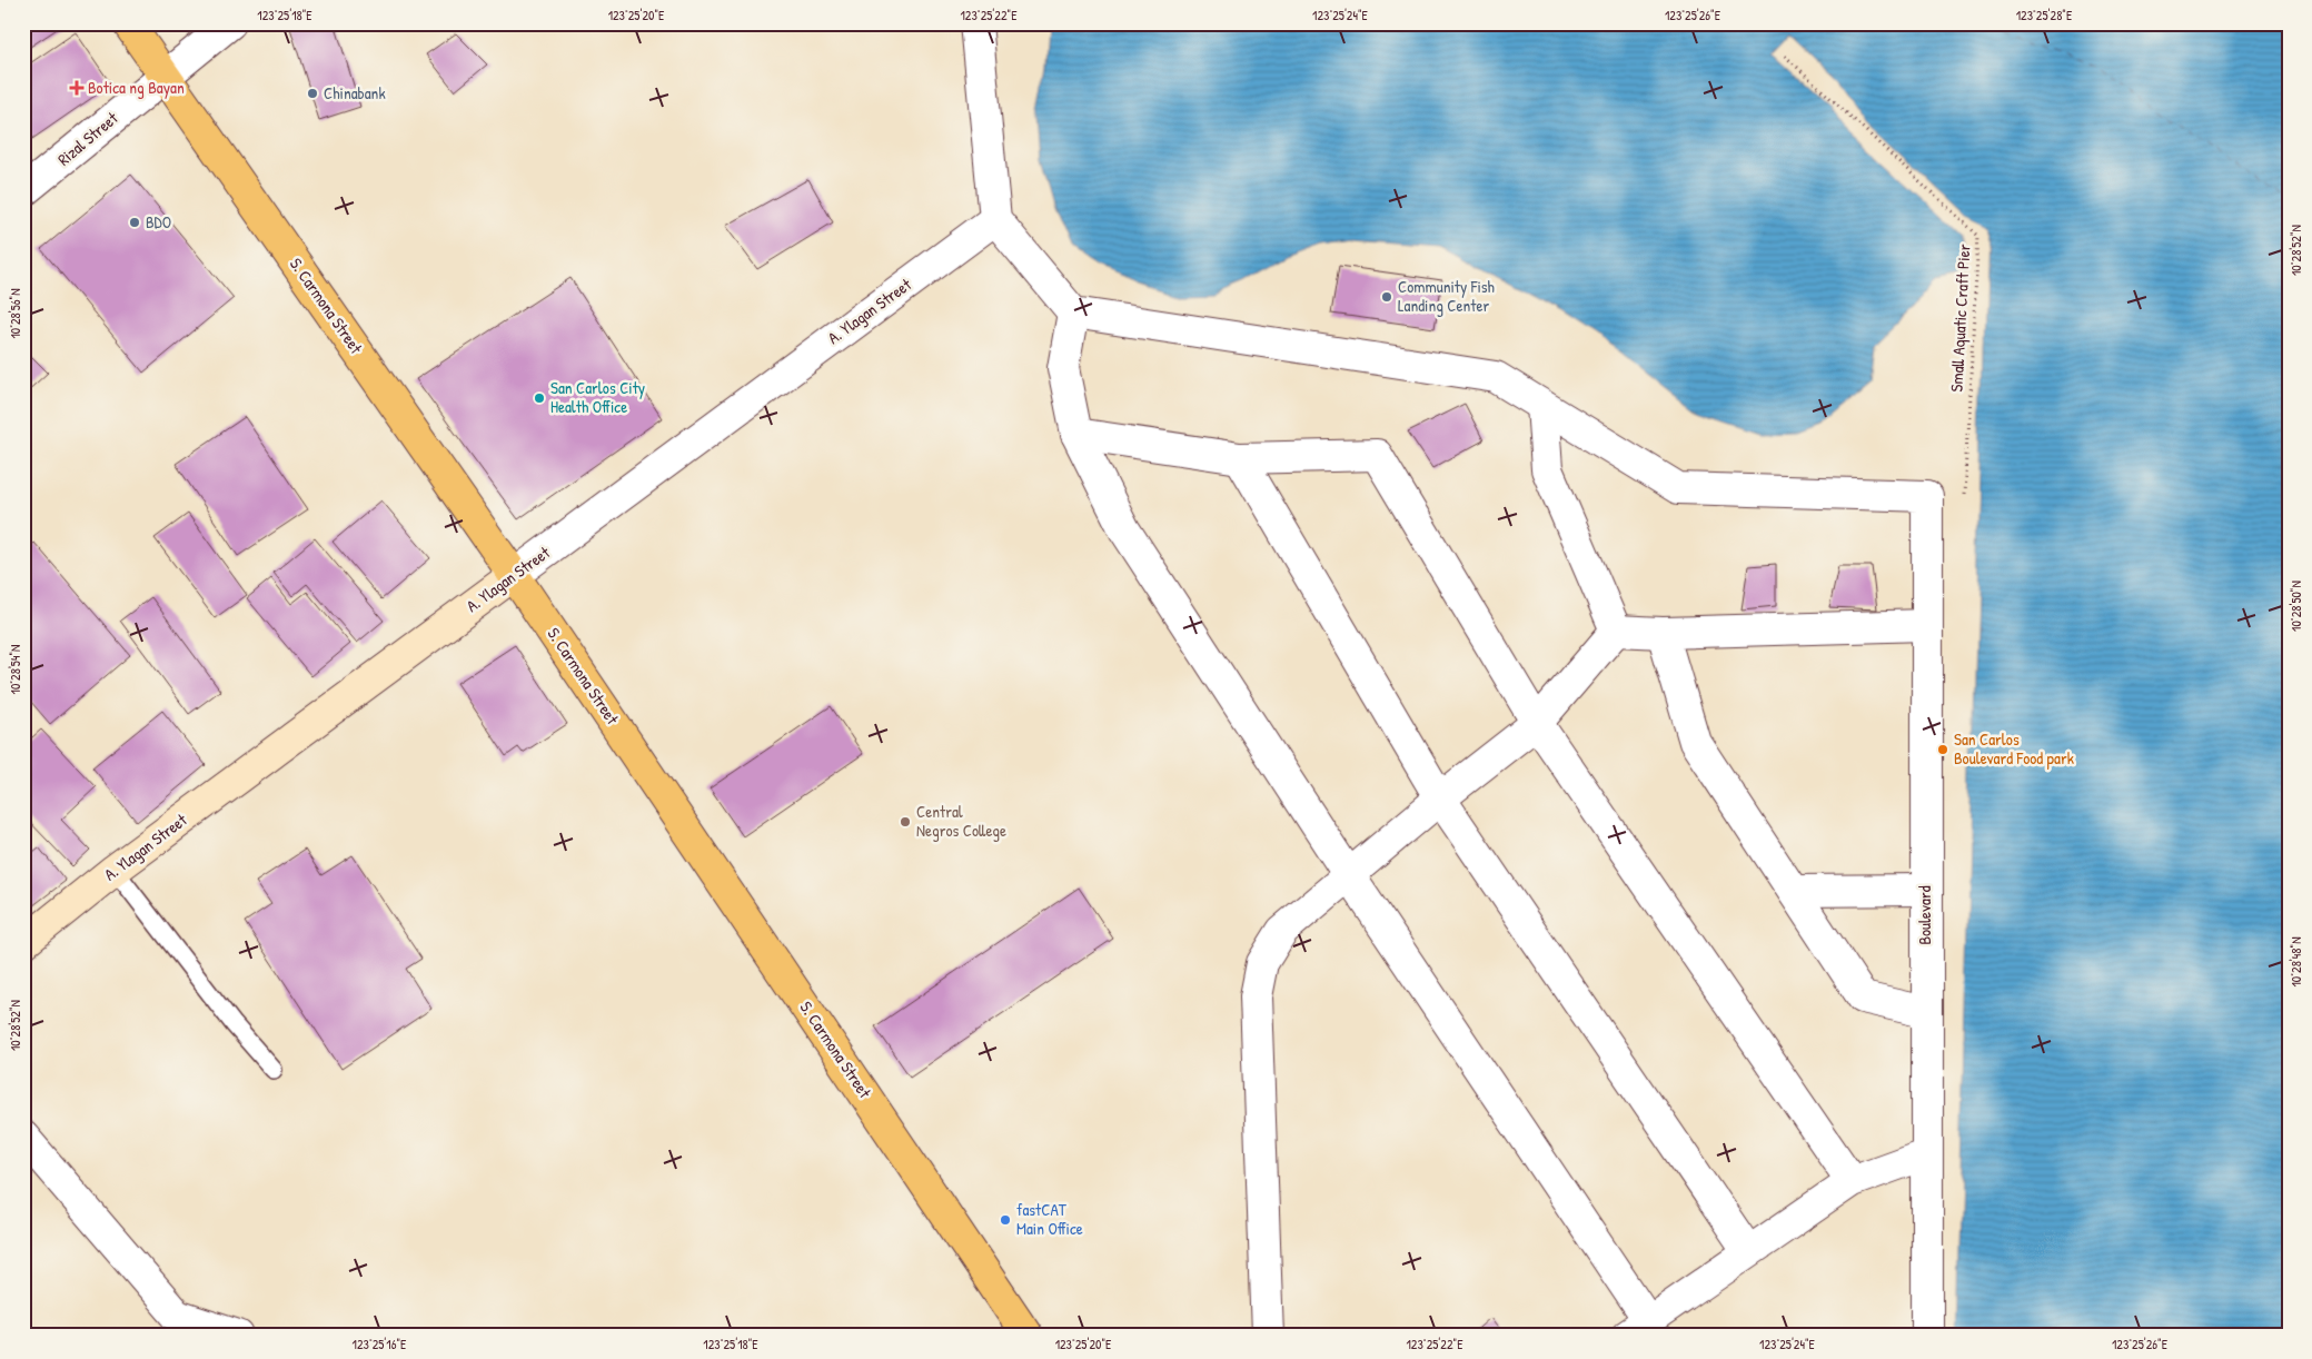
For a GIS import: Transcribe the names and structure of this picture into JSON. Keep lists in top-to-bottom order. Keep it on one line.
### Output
{"streets":{"highway":["S. Carmona Street"],"street":["Rizal Street","A. Ylagan Street","Boulevard"],"path":["Small Aquatic Craft Pier"]},"crossings":[["Rizal Street","S. Carmona Street"],["S. Carmona Street","A. Ylagan Street"],["Small Aquatic Craft Pier","Boulevard"]],"places":{"health":["Botica ng Bayan"],"other":["Chinabank","BDO","Community Fish Landing Center","San Carlos City Health Office","San Carlos Boulevard Food park","Central Negros College","fastCAT Main Office"]},"coordinates":["123°25'18\"E","123°25'20\"E","123°25'22\"E","123°25'24\"E","123°25'26\"E","123°25'28\"E","10°28'52\"N","10°28'56\"N","10°28'50\"N","10°28'54\"N","10°28'48\"N","123°25'16\"E"]}
